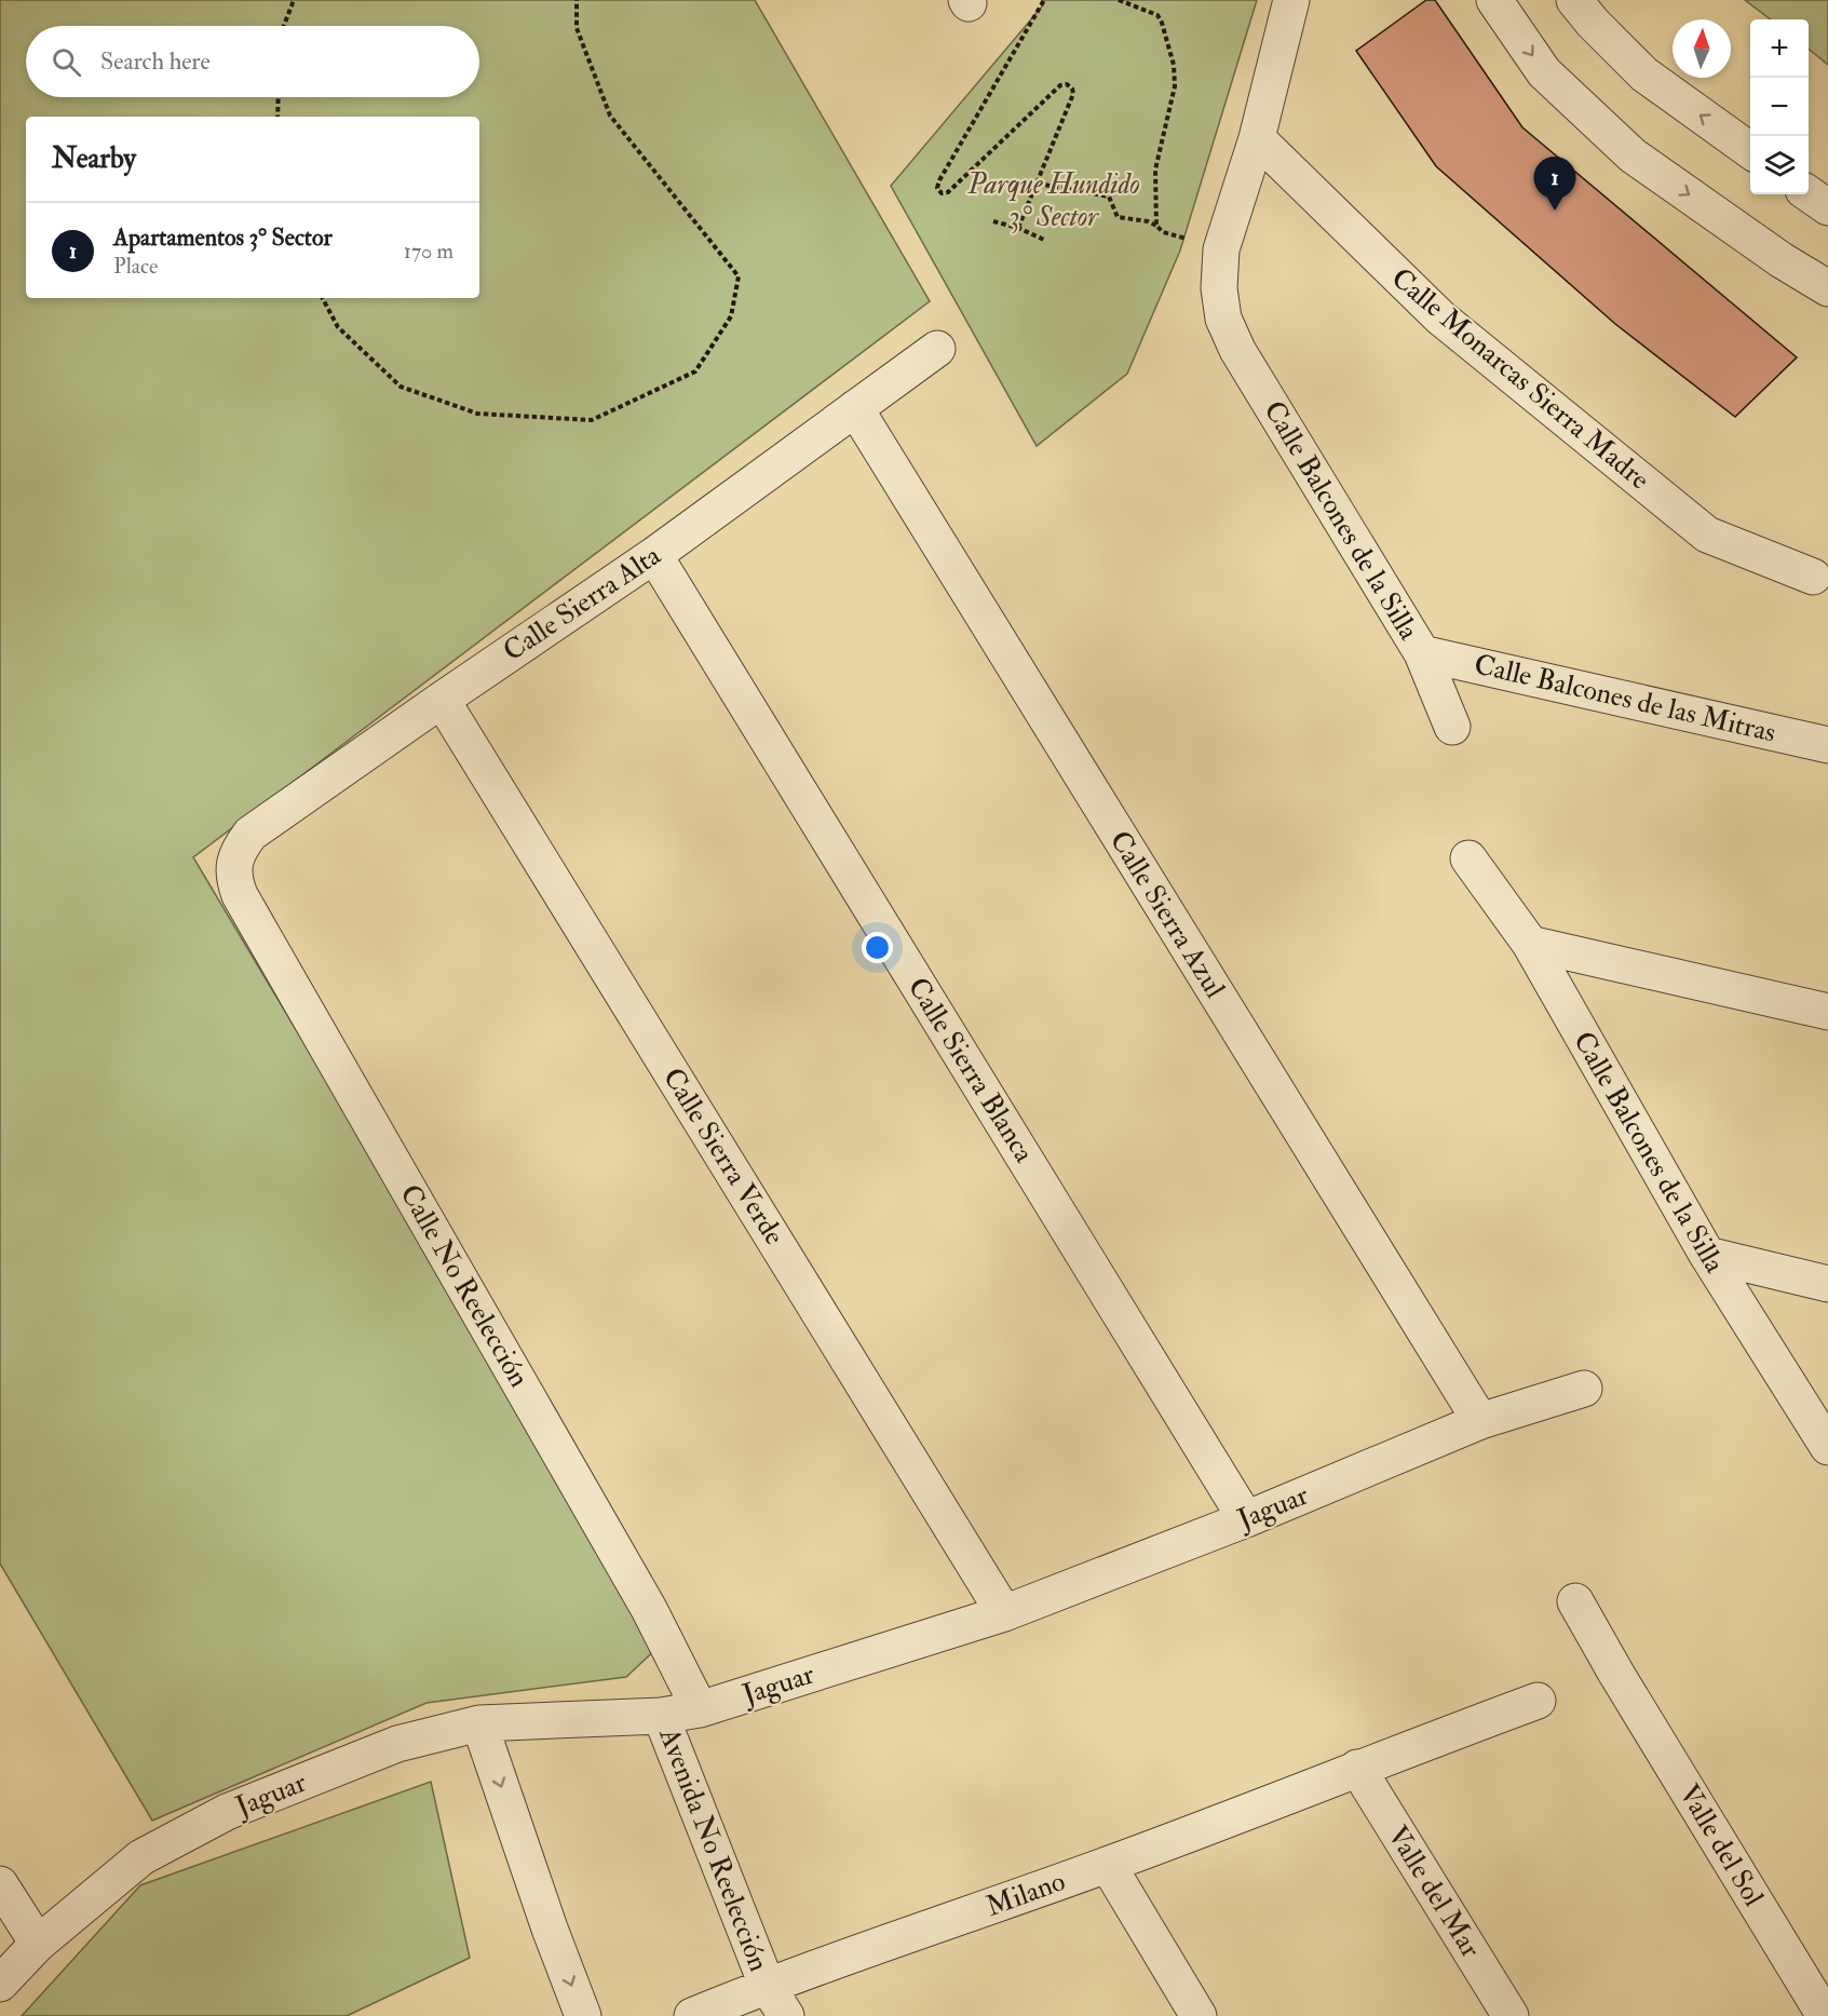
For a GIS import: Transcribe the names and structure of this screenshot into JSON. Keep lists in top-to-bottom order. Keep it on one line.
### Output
{"streets":{"street":["Calle Monarcas Sierra Madre","Calle Balcones de la Silla","Calle Sierra Alta","Calle Balcones de las Mitras","Calle Sierra Azul","Calle Sierra Blanca","Calle Sierra Verde","Calle No Reelección","Jaguar","Valle del Sol","Avenida No Reelección","Valle del Mar","Milano"]},"crossings":[["Calle Monarcas Sierra Madre","Calle Balcones de la Silla"],["Calle Balcones de la Silla","Calle Balcones de las Mitras"],["Calle Sierra Alta","Calle Sierra Azul"],["Calle Sierra Alta","Calle Sierra Blanca"],["Calle Sierra Alta","Calle Sierra Verde"],["Calle Sierra Alta","Calle No Reelección"],["Calle Sierra Azul","Jaguar"],["Calle Sierra Blanca","Jaguar"],["Calle Sierra Verde","Jaguar"],["Calle No Reelección","Jaguar"],["Jaguar","Avenida No Reelección"],["Avenida No Reelección","Milano"],["Valle del Mar","Milano"]],"parks":["Parque Hundido 3° Sector"],"north":"top","page":{"map_buttons":["+","−"],"search":"Search here","heading":"Nearby","pins":"1","list":[{"mark":"1","name":"Apartamentos 3° Sector","note":"Place","value":"170 m"}]}}
